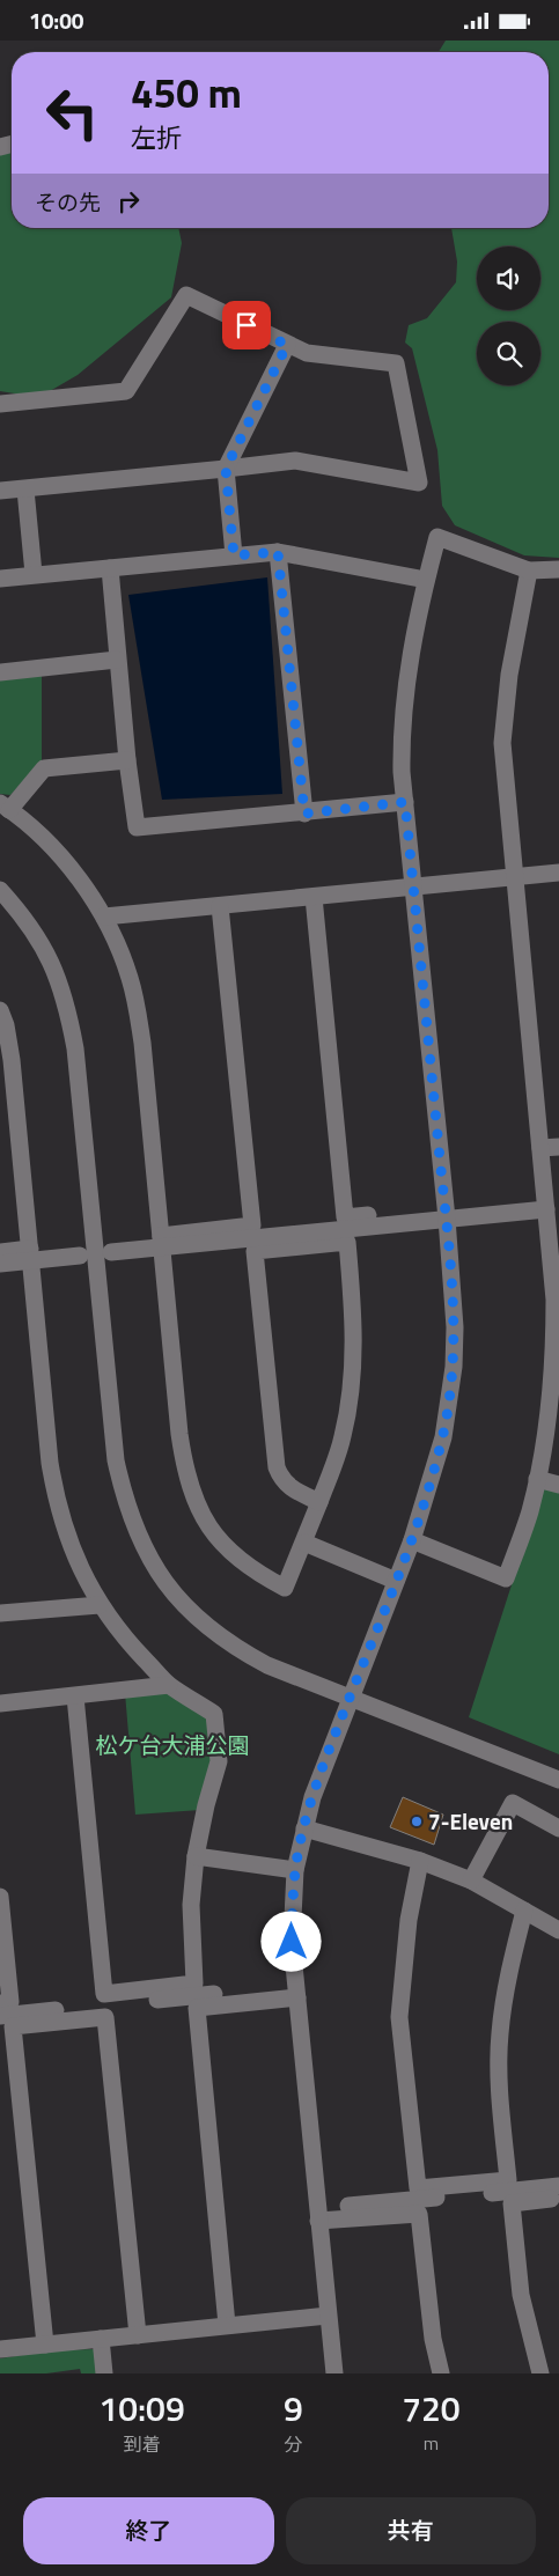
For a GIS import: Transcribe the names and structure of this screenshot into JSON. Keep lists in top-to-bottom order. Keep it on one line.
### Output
{"parks":["松ケ台大浦公園"],"places":["7-Eleven"],"page":{"status":"10:00","turn":["450 m","左折"],"then":"その先","eta":["10:09","到着","9","分","720","m"],"buttons":["終了","共有"]}}
